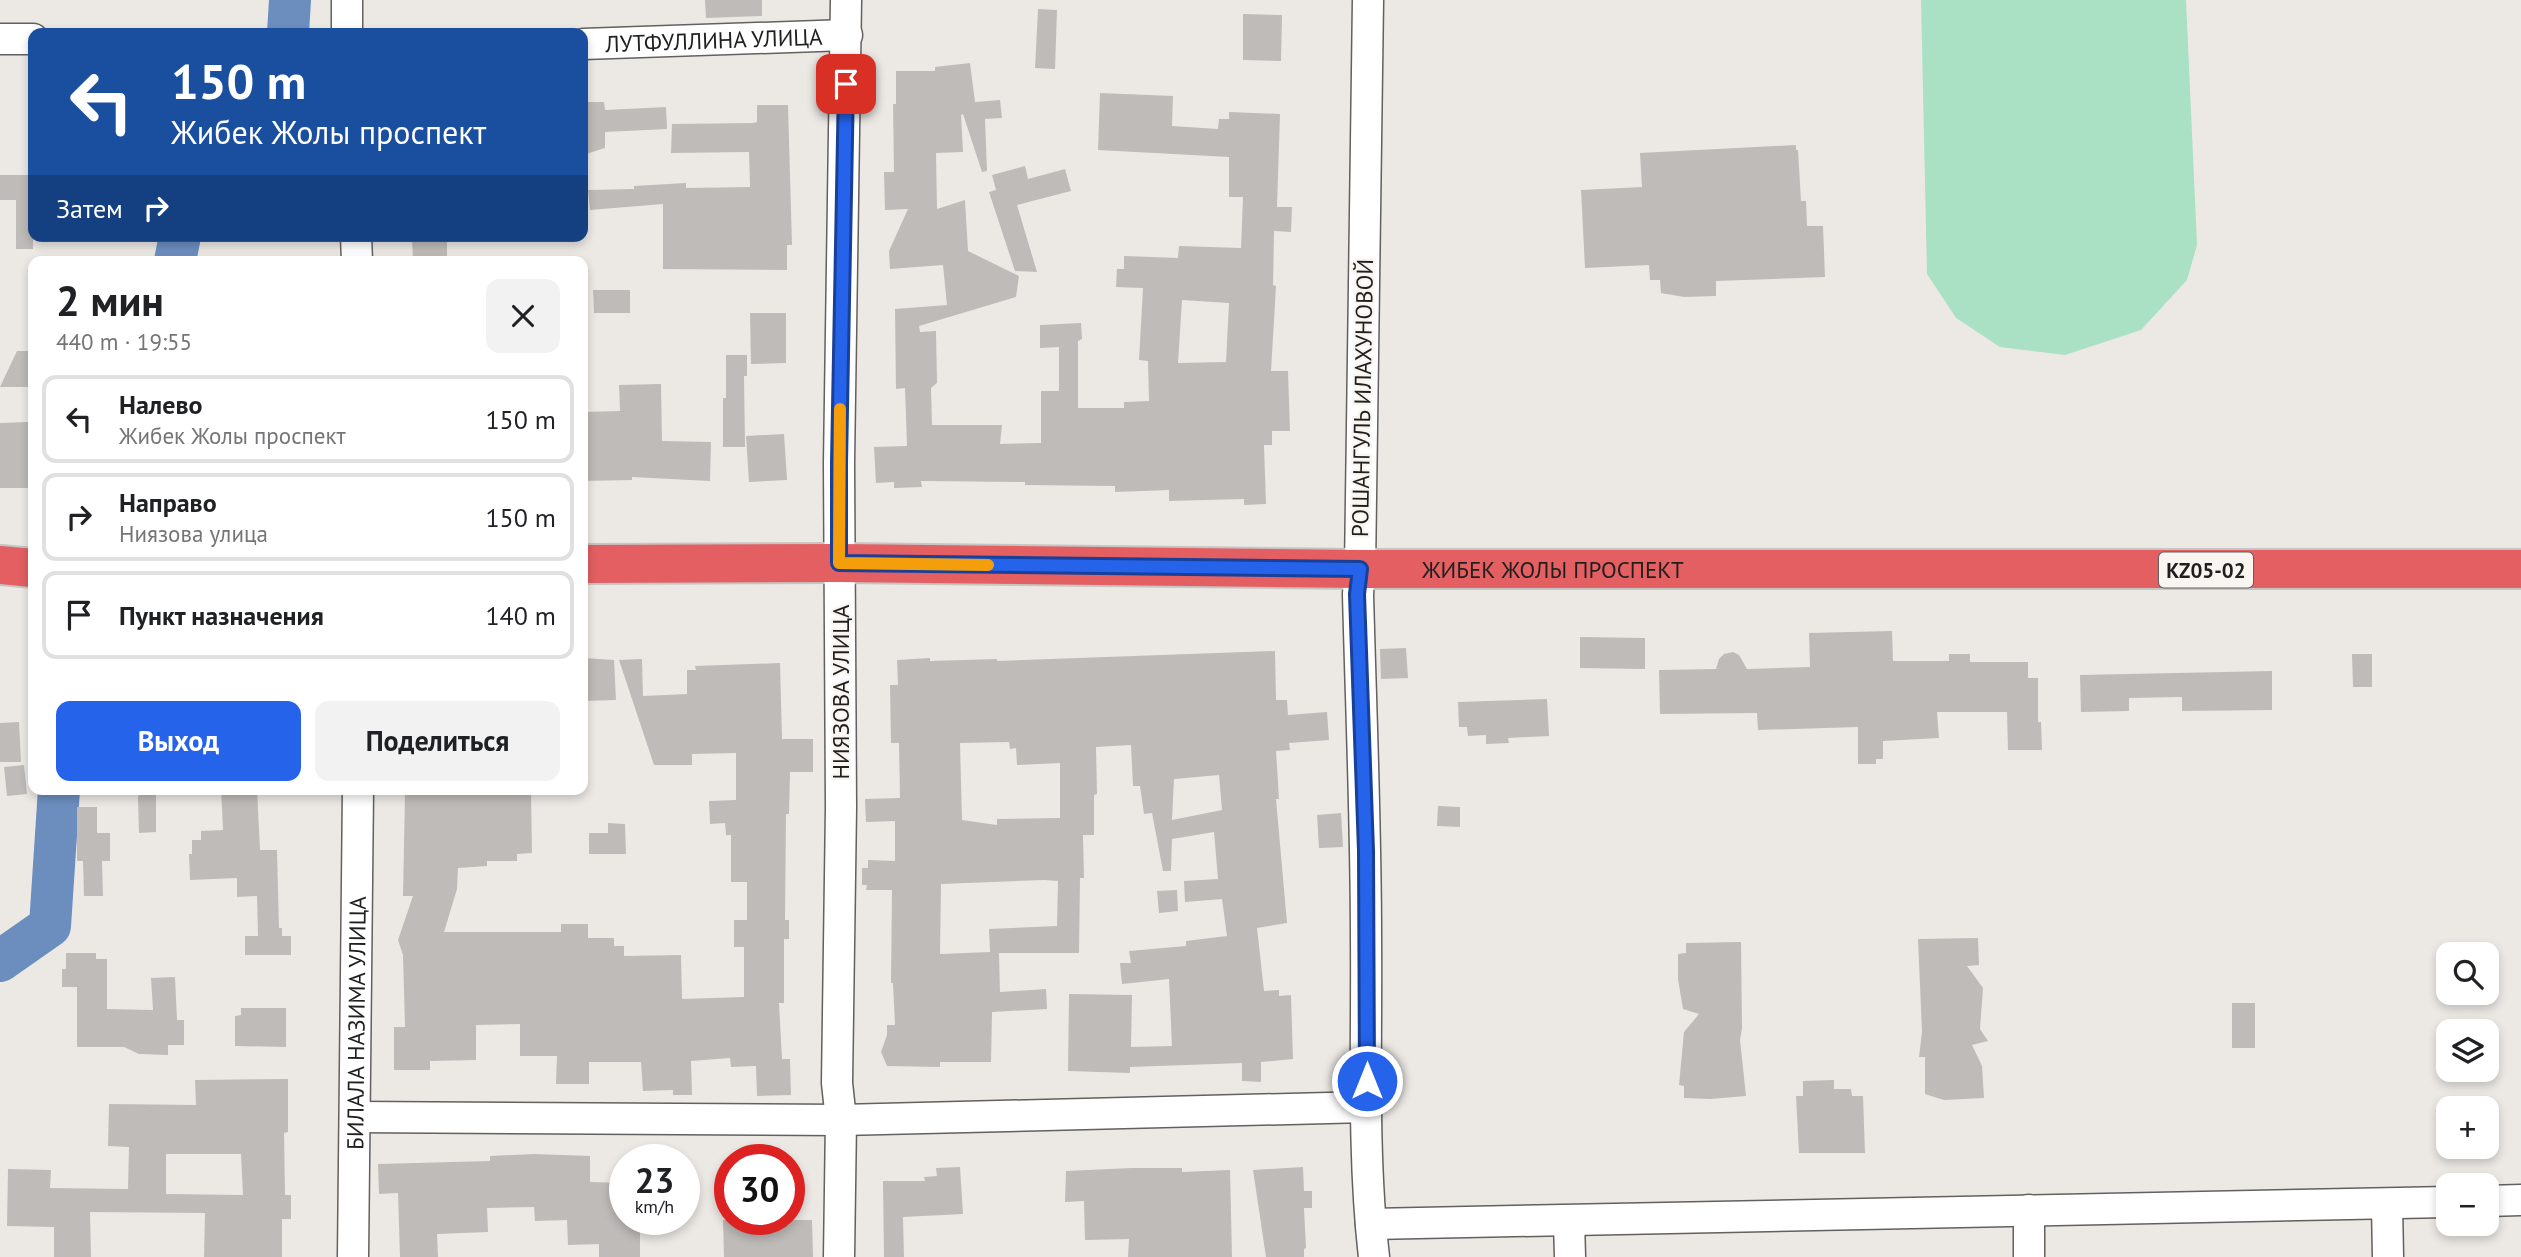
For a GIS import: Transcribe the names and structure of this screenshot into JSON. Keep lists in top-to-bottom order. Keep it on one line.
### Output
{"streets":{"highway":["ЖИБЕК ЖОЛЫ ПРОСПЕКТ","KZ05-02"],"street":["ЛУТФУЛЛИНА УЛИЦА","РОШАНГУЛЬ ИЛАХУНОВОЙ","НИЯЗОВА УЛИЦА","БИЛАЛА НАЗИМА УЛИЦА"]},"crossings":[["ЛУТФУЛЛИНА УЛИЦА","НИЯЗОВА УЛИЦА"],["РОШАНГУЛЬ ИЛАХУНОВОЙ","ЖИБЕК ЖОЛЫ ПРОСПЕКТ"],["ЖИБЕК ЖОЛЫ ПРОСПЕКТ","НИЯЗОВА УЛИЦА"]],"page":{"turn":["150 m","Жибек Жолы проспект"],"then":"Затем","heading":["2 мин","440 m · 19:55"],"list":[{"name":"Налево","note":"Жибек Жолы проспект","value":"150 m"},{"name":"Направо","note":"Ниязова улица","value":"150 m"},{"name":"Пункт назначения","value":"140 m"}],"buttons":["Выход","Поделиться"],"map_buttons":["+","−"],"speed":"23 km/h","limit":"30"}}
